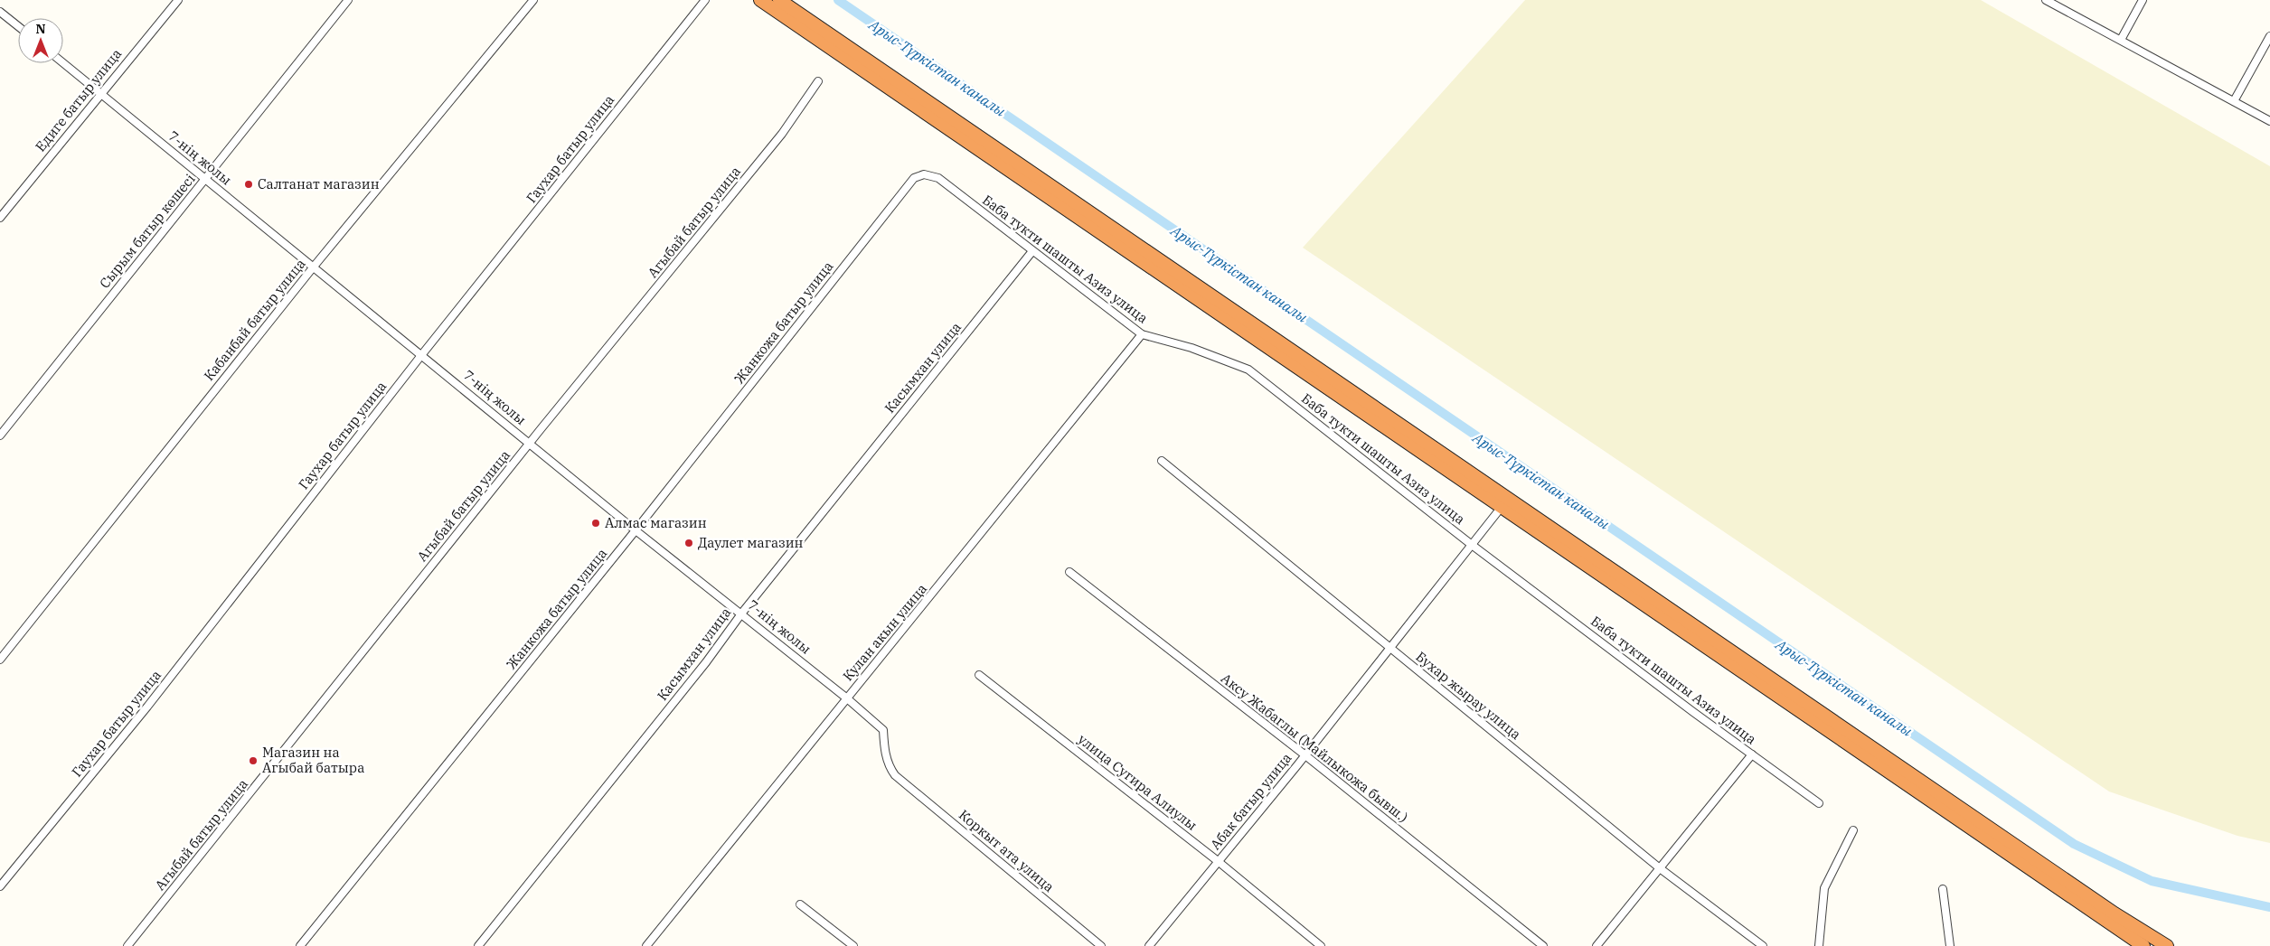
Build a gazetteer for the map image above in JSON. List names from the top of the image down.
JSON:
{
  "streets": {
    "street": [
      "Едиге батыр улица",
      "Гаухар батыр улица",
      "7-нің жолы",
      "Агыбай батыр улица",
      "Сырым батыр көшесі",
      "Баба тукти шашты Азиз улица",
      "Кабанбай батыр улица",
      "Жанкожа батыр улица",
      "Касымхан улица",
      "Кулан акын улица",
      "Бухар жырау улица",
      "Аксу Жабаглы (Майлыкожа бывш.)",
      "улица Сугира Алиулы",
      "Абак батыр улица",
      "Коркыт ата улица"
    ]
  },
  "crossings": [
    ["Едиге батыр улица", "7-нің жолы"],
    ["Гаухар батыр улица", "7-нің жолы"],
    ["7-нің жолы", "Агыбай батыр улица"],
    ["7-нің жолы", "Сырым батыр көшесі"],
    ["7-нің жолы", "Кабанбай батыр улица"],
    ["7-нің жолы", "Жанкожа батыр улица"],
    ["7-нің жолы", "Касымхан улица"],
    ["7-нің жолы", "Кулан акын улица"],
    ["7-нің жолы", "Коркыт ата улица"],
    ["Баба тукти шашты Азиз улица", "Жанкожа батыр улица"],
    ["Баба тукти шашты Азиз улица", "Касымхан улица"],
    ["Баба тукти шашты Азиз улица", "Кулан акын улица"],
    ["Баба тукти шашты Азиз улица", "Абак батыр улица"],
    ["Бухар жырау улица", "Абак батыр улица"],
    ["Аксу Жабаглы (Майлыкожа бывш.)", "Абак батыр улица"],
    ["улица Сугира Алиулы", "Абак батыр улица"]
  ],
  "water": ["Арыс-Түркістан каналы"],
  "places": [
    "Салтанат магазин",
    "Алмас магазин",
    "Даулет магазин",
    "Магазин на Агыбай батыра"
  ],
  "north": "top"
}
